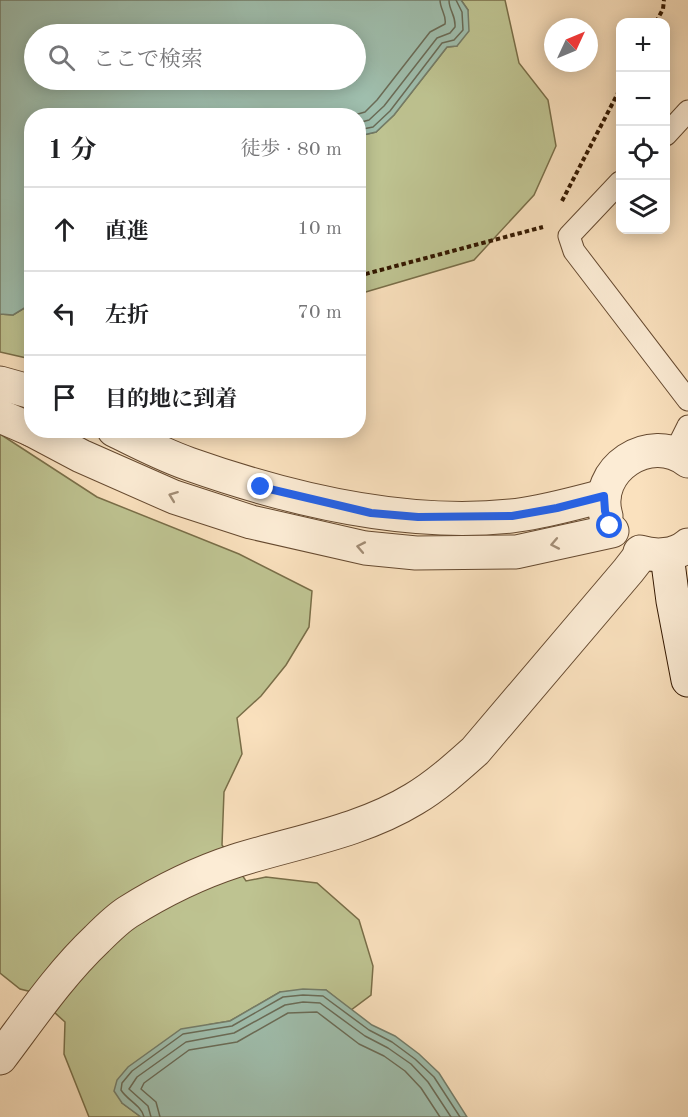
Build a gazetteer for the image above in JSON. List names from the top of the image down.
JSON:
{
  "north": "top right",
  "page": {
    "map_buttons": ["+", "−"],
    "search": "ここで検索",
    "heading": ["1 分", "徒歩 · 80 m"],
    "list": [
      ["直進", "10 m"],
      ["左折", "70 m"],
      "目的地に到着"
    ]
  }
}
